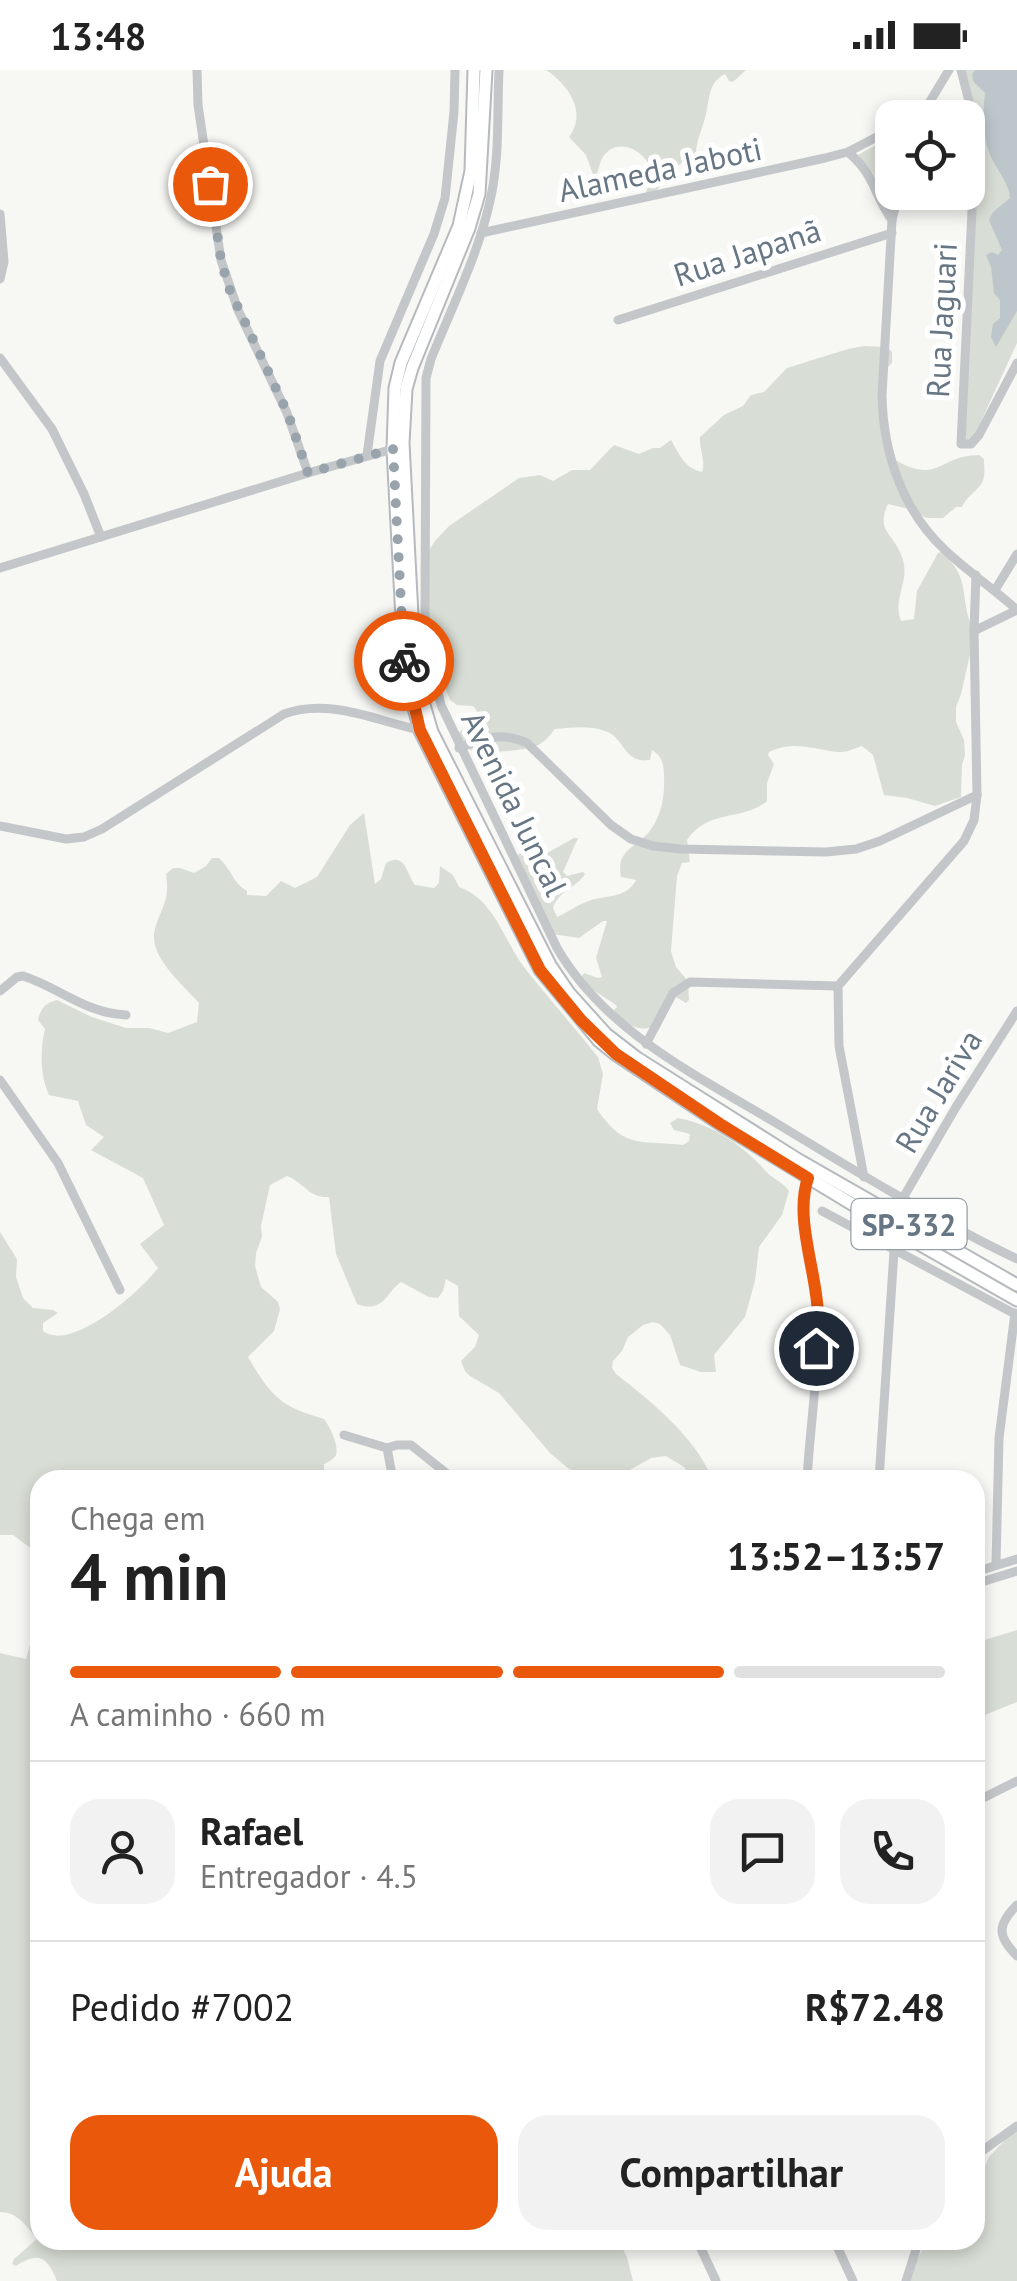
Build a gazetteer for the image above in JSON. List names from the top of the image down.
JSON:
{
  "streets": {
    "main road": ["SP-332"],
    "street": [
      "Alameda Jaboti",
      "Rua Japanã",
      "Rua Jaguari",
      "Avenida Juncal",
      "Rua Jariva"
    ]
  },
  "crossings": [
    ["Alameda Jaboti", "Avenida Juncal"],
    ["Avenida Juncal", "Rua Jariva"]
  ],
  "page": {
    "status": "13:48",
    "heading": ["4 min", "Chega em", "13:52–13:57"],
    "panel": [
      "Rafael",
      "Entregador · 4.5",
      "Pedido #7002",
      "R$72.48"
    ],
    "bar": "A caminho · 660 m",
    "buttons": ["Ajuda", "Compartilhar"]
  }
}
